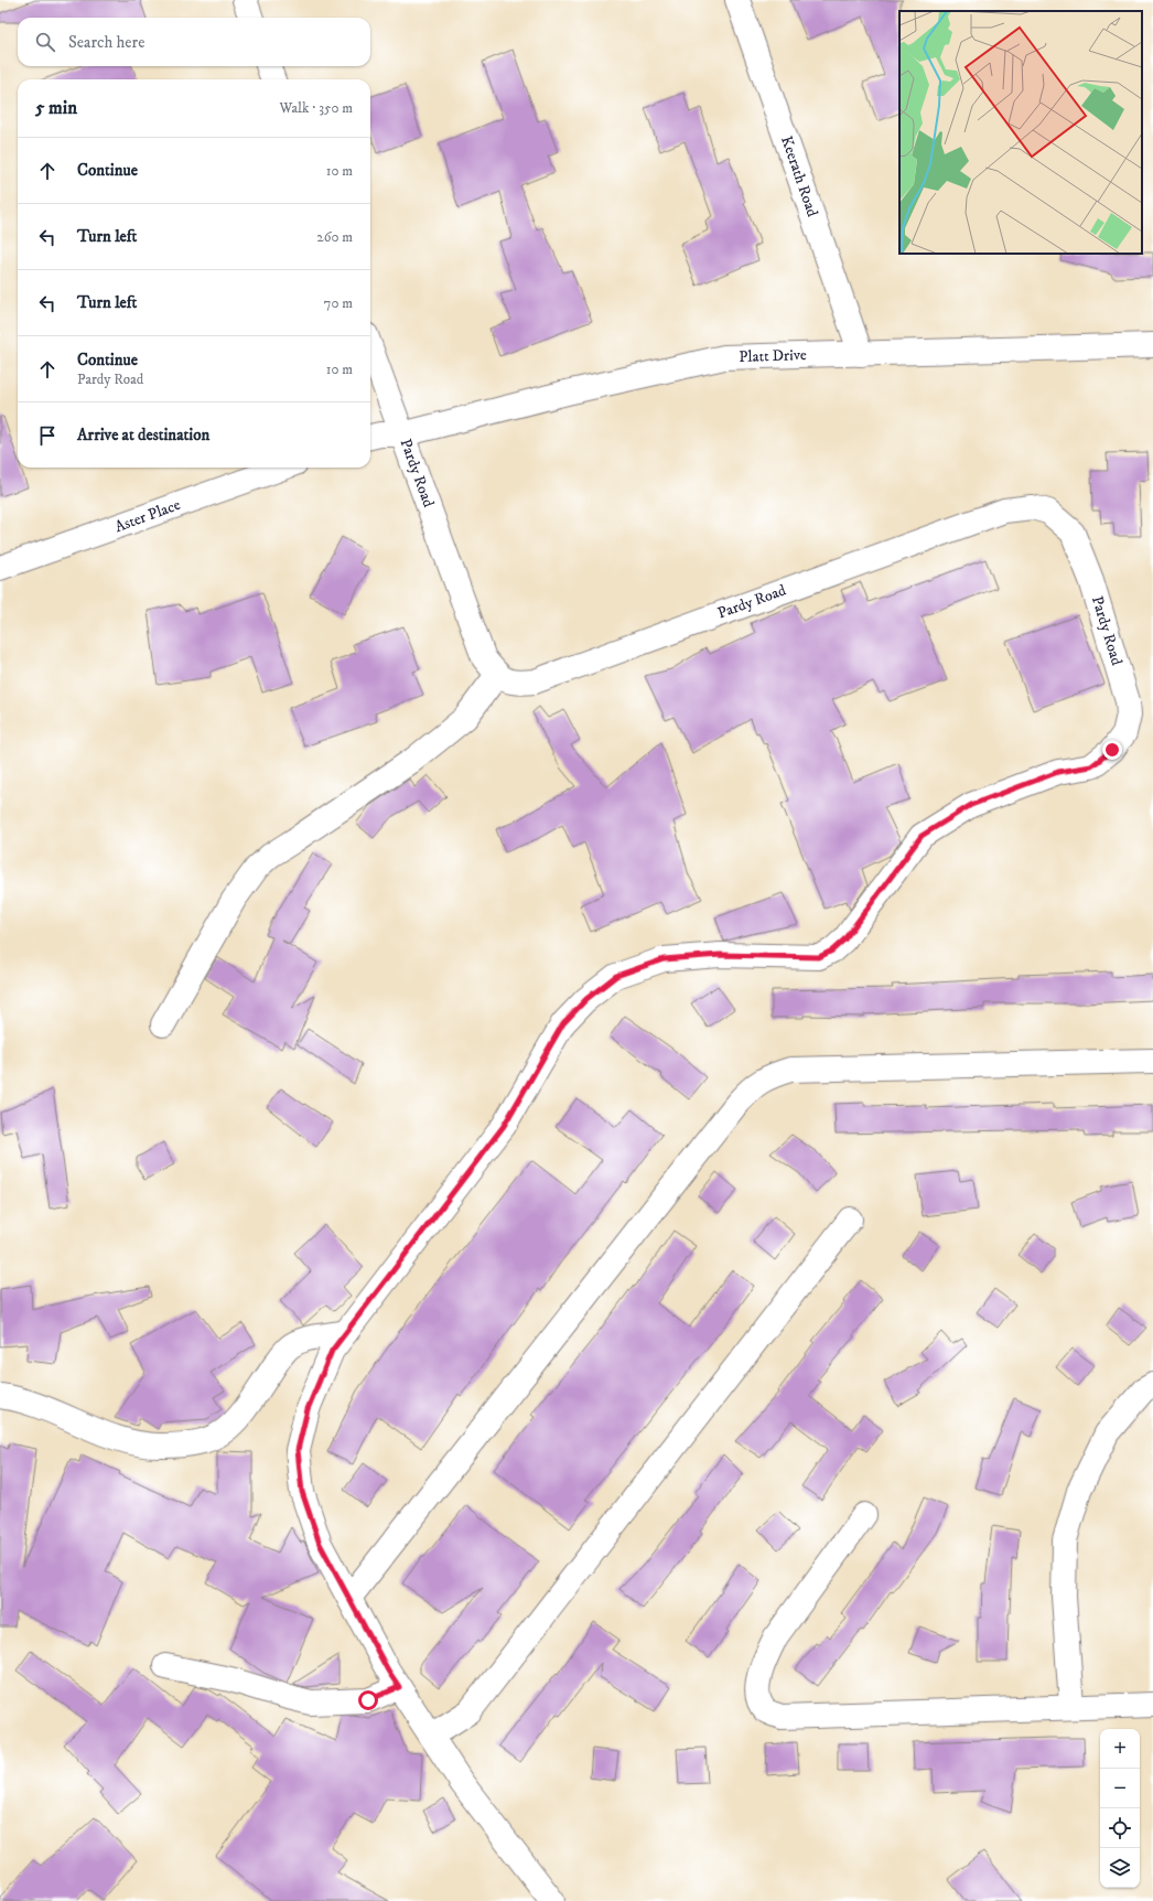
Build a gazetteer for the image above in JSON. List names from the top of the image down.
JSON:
{
  "streets": {
    "street": [
      "Keerath Road",
      "Platt Drive",
      "Pardy Road",
      "Aster Place"
    ]
  },
  "crossings": [
    ["Keerath Road", "Platt Drive"],
    ["Platt Drive", "Pardy Road"]
  ],
  "page": {
    "search": "Search here",
    "heading": ["5 min", "Walk · 350 m"],
    "list": [
      ["Continue", "10 m"],
      ["Turn left", "260 m"],
      ["Turn left", "70 m"],
      ["Continue", "Pardy Road", "10 m"],
      "Arrive at destination"
    ],
    "map_buttons": ["+", "−"]
  }
}
